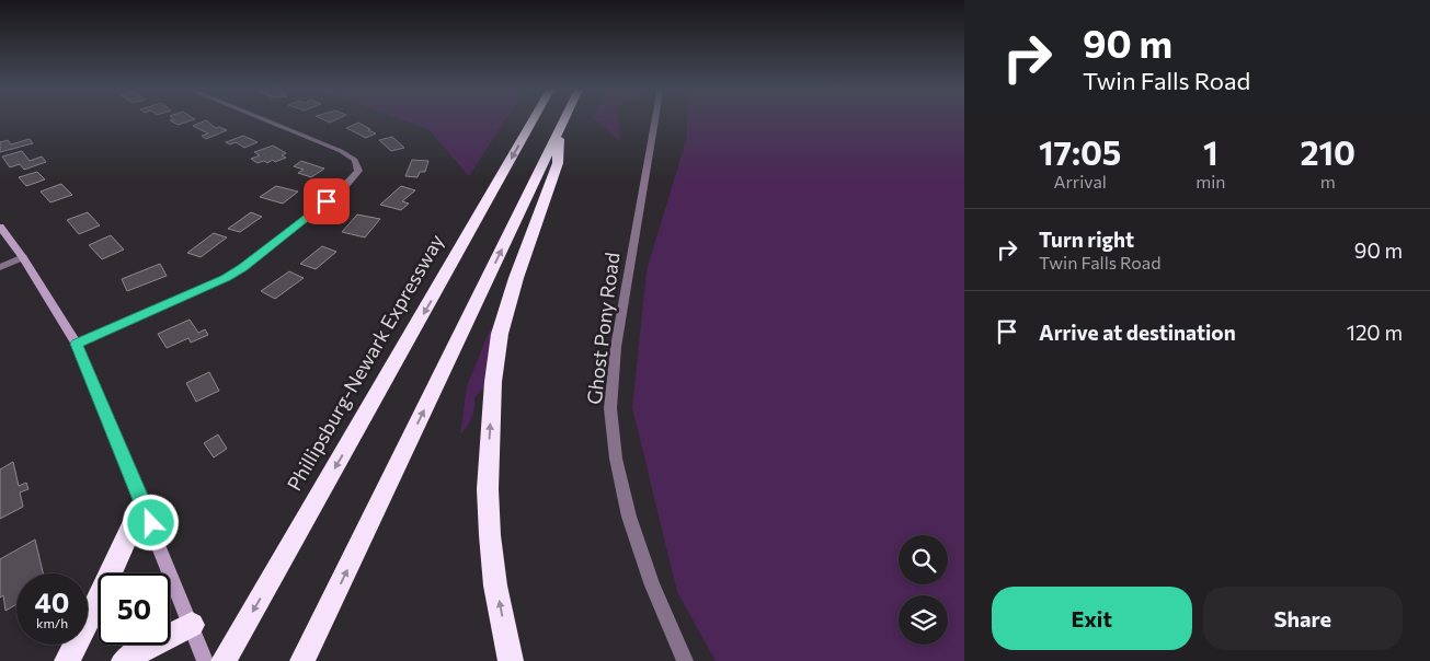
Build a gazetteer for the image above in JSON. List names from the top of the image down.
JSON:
{
  "streets": {
    "highway": ["Phillipsburg-Newark Expressway"],
    "street": ["Ghost Pony Road"]
  },
  "page": {
    "turn": ["90 m", "Twin Falls Road"],
    "eta": [
      "17:05",
      "Arrival",
      "1",
      "min",
      "210",
      "m"
    ],
    "list": [
      {
        "name": "Turn right",
        "note": "Twin Falls Road",
        "value": "90 m"
      },
      {
        "name": "Arrive at destination",
        "value": "120 m"
      }
    ],
    "speed": "40 km/h",
    "limit": "50",
    "buttons": ["Exit", "Share"]
  }
}
